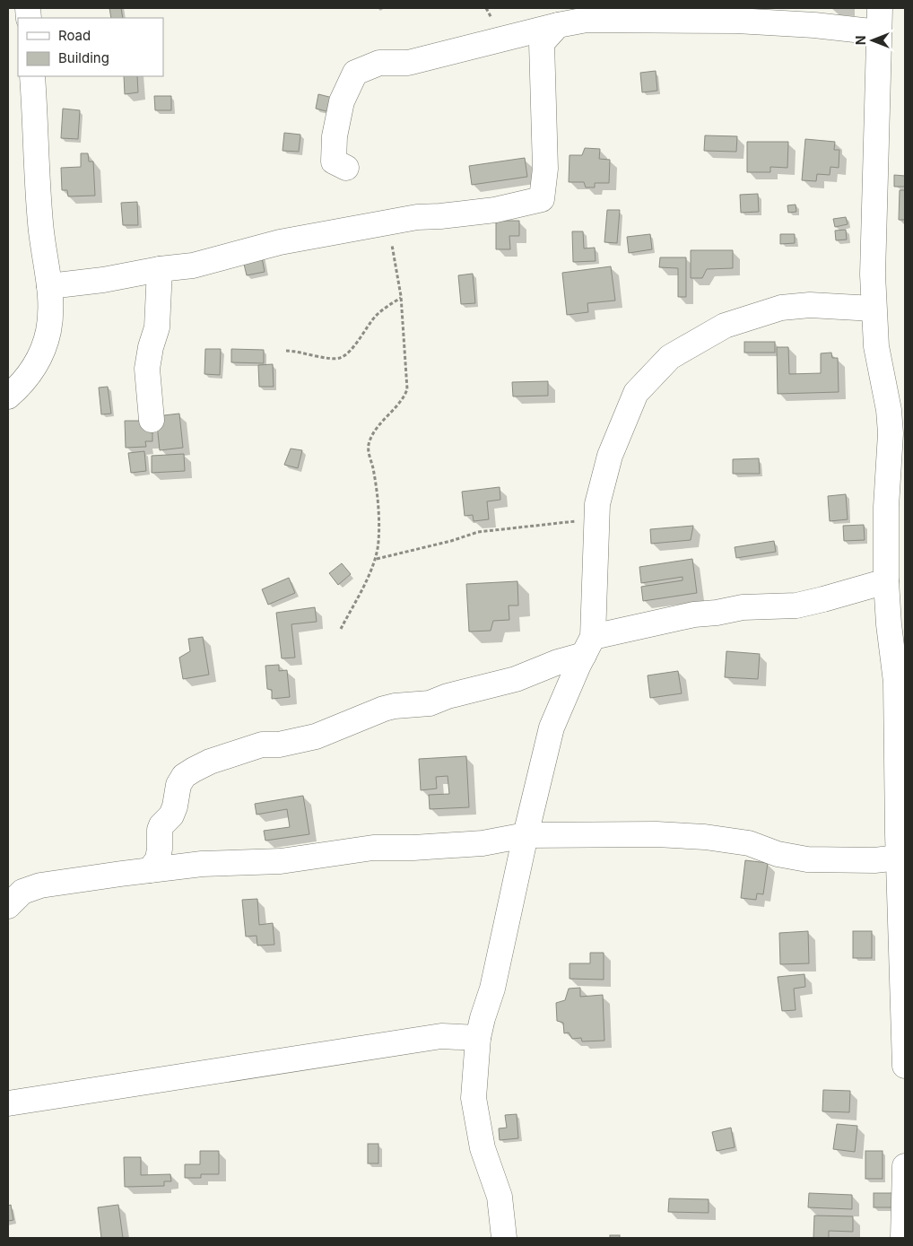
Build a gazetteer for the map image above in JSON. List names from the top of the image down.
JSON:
{
  "legend": ["Road", "Building"],
  "north": "left"
}
